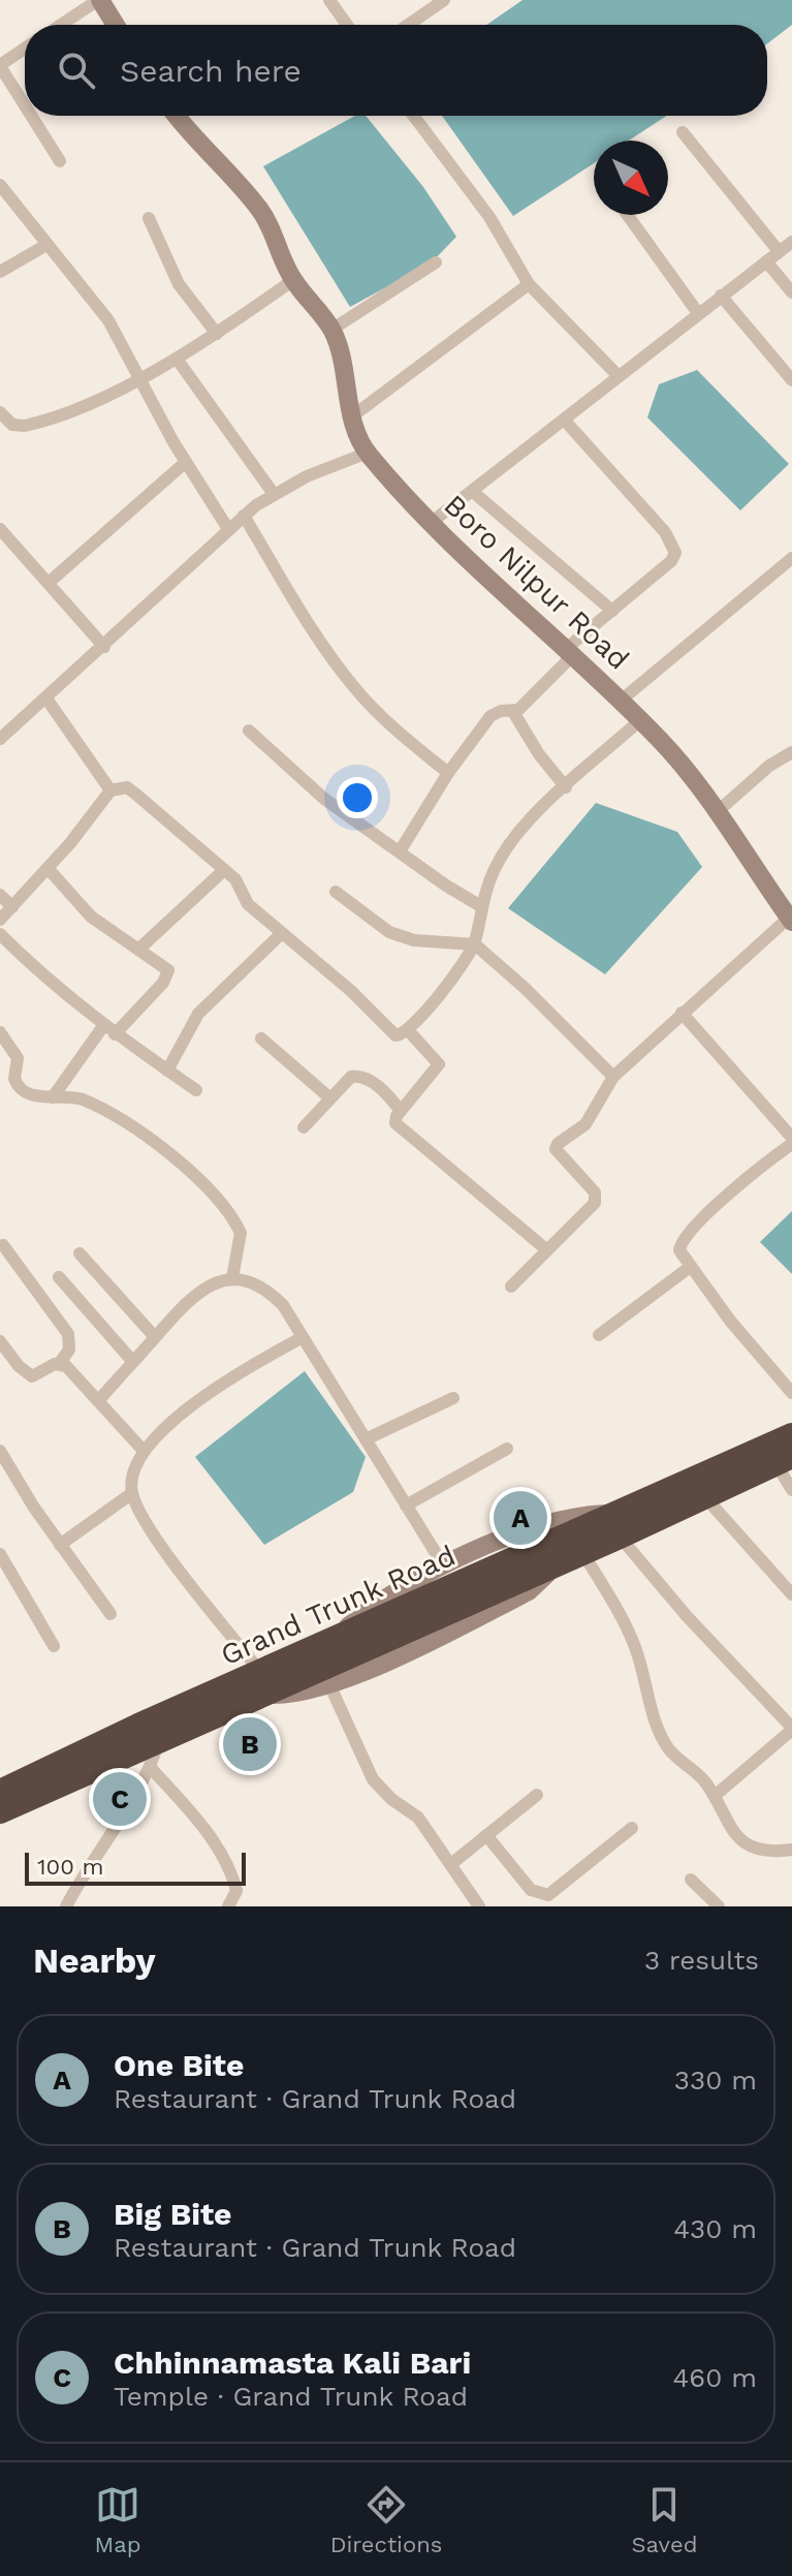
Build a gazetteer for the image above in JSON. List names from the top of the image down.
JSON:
{
  "streets": {
    "highway": ["Grand Trunk Road"],
    "street": ["Boro Nilpur Road"]
  },
  "scale_bar": "100 m",
  "north": "bottom right",
  "page": {
    "search": "Search here",
    "pins": ["A", "B", "C"],
    "scale": "100 m",
    "heading": ["Nearby", "3 results"],
    "list": [
      {
        "mark": "A",
        "name": "One Bite",
        "note": "Restaurant · Grand Trunk Road",
        "value": "330 m"
      },
      {
        "mark": "B",
        "name": "Big Bite",
        "note": "Restaurant · Grand Trunk Road",
        "value": "430 m"
      },
      {
        "mark": "C",
        "name": "Chhinnamasta Kali Bari",
        "note": "Temple · Grand Trunk Road",
        "value": "460 m"
      }
    ],
    "nav": ["Map", "Directions", "Saved"]
  }
}
